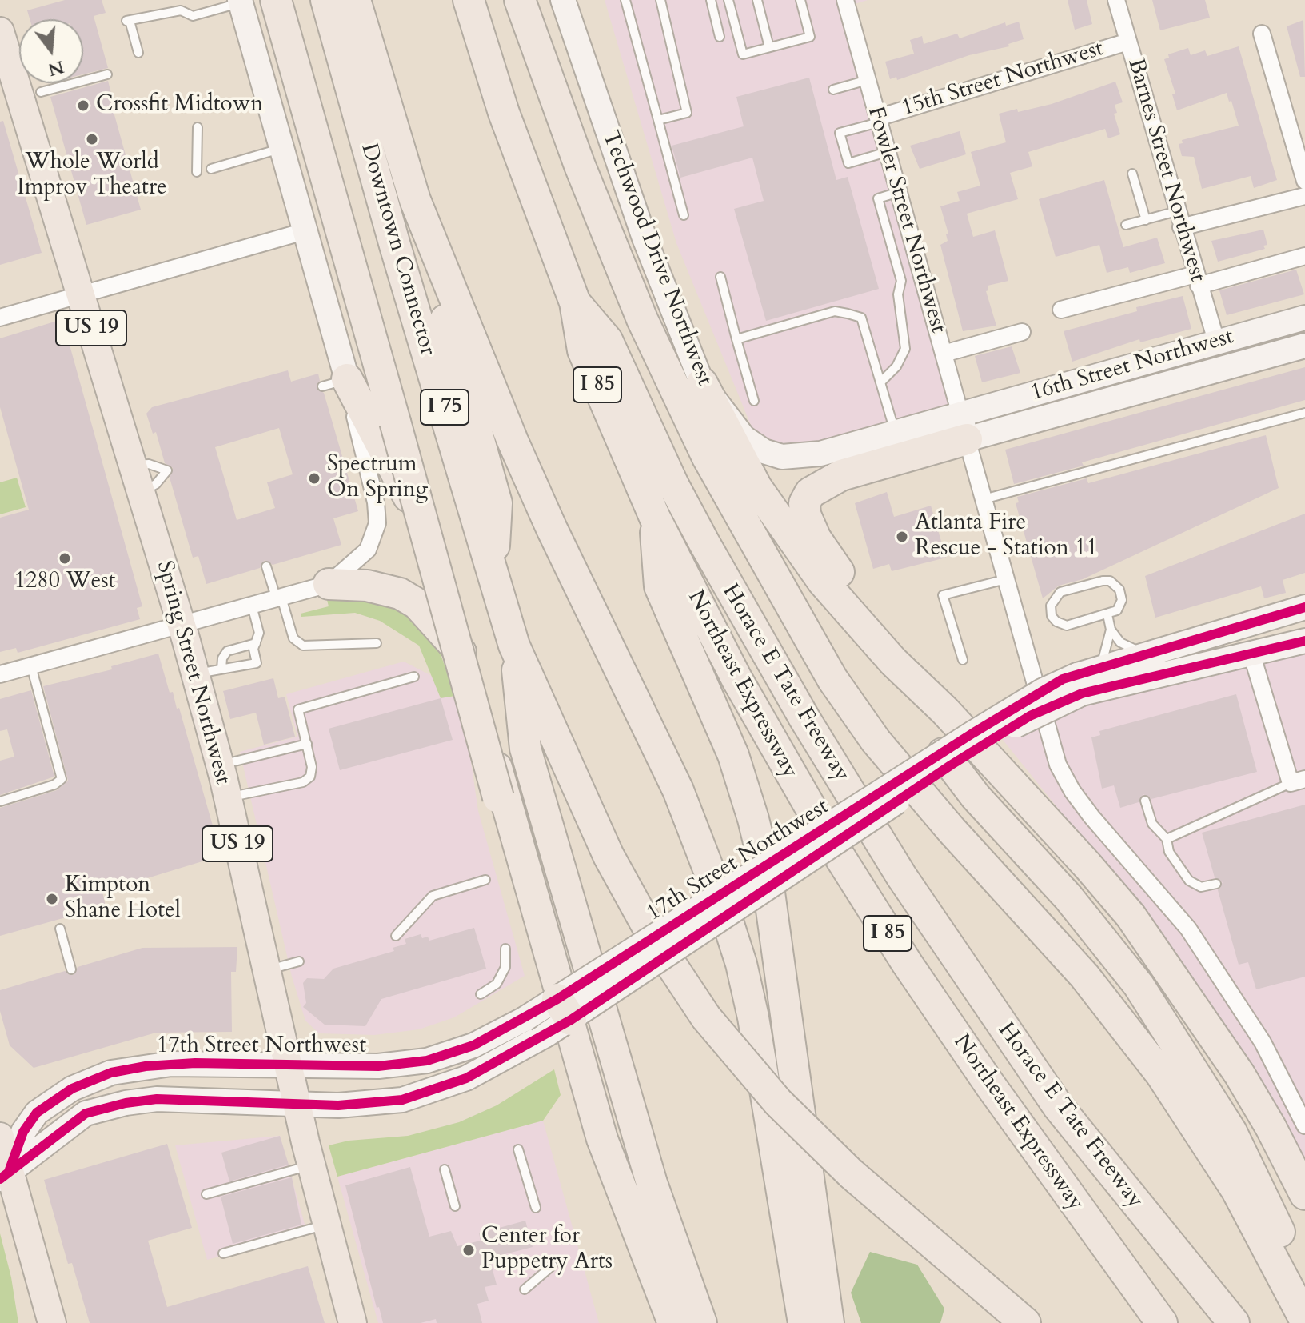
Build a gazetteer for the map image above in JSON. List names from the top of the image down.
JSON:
{
  "streets": {
    "highway": [
      "Downtown Connector",
      "I 85",
      "I 75",
      "Horace E Tate Freeway",
      "Northeast Expressway"
    ],
    "main road": [
      "Techwood Drive Northwest",
      "US 19",
      "16th Street Northwest",
      "Spring Street Northwest",
      "17th Street Northwest"
    ],
    "street": ["15th Street Northwest", "Barnes Street Northwest", "Fowler Street Northwest"]
  },
  "crossings": [
    ["15th Street Northwest", "Barnes Street Northwest"],
    ["15th Street Northwest", "Fowler Street Northwest"],
    ["Barnes Street Northwest", "16th Street Northwest"],
    ["Fowler Street Northwest", "16th Street Northwest"],
    ["Downtown Connector", "I 75"],
    ["Spring Street Northwest", "17th Street Northwest"],
    ["Horace E Tate Freeway", "Northeast Expressway"]
  ],
  "places": [
    "Crossfit Midtown",
    "Whole World Improv Theatre",
    "Spectrum On Spring",
    "Atlanta Fire Rescue - Station 11",
    "1280 West",
    "Kimpton Shane Hotel",
    "Center for Puppetry Arts"
  ],
  "north": "bottom"
}
